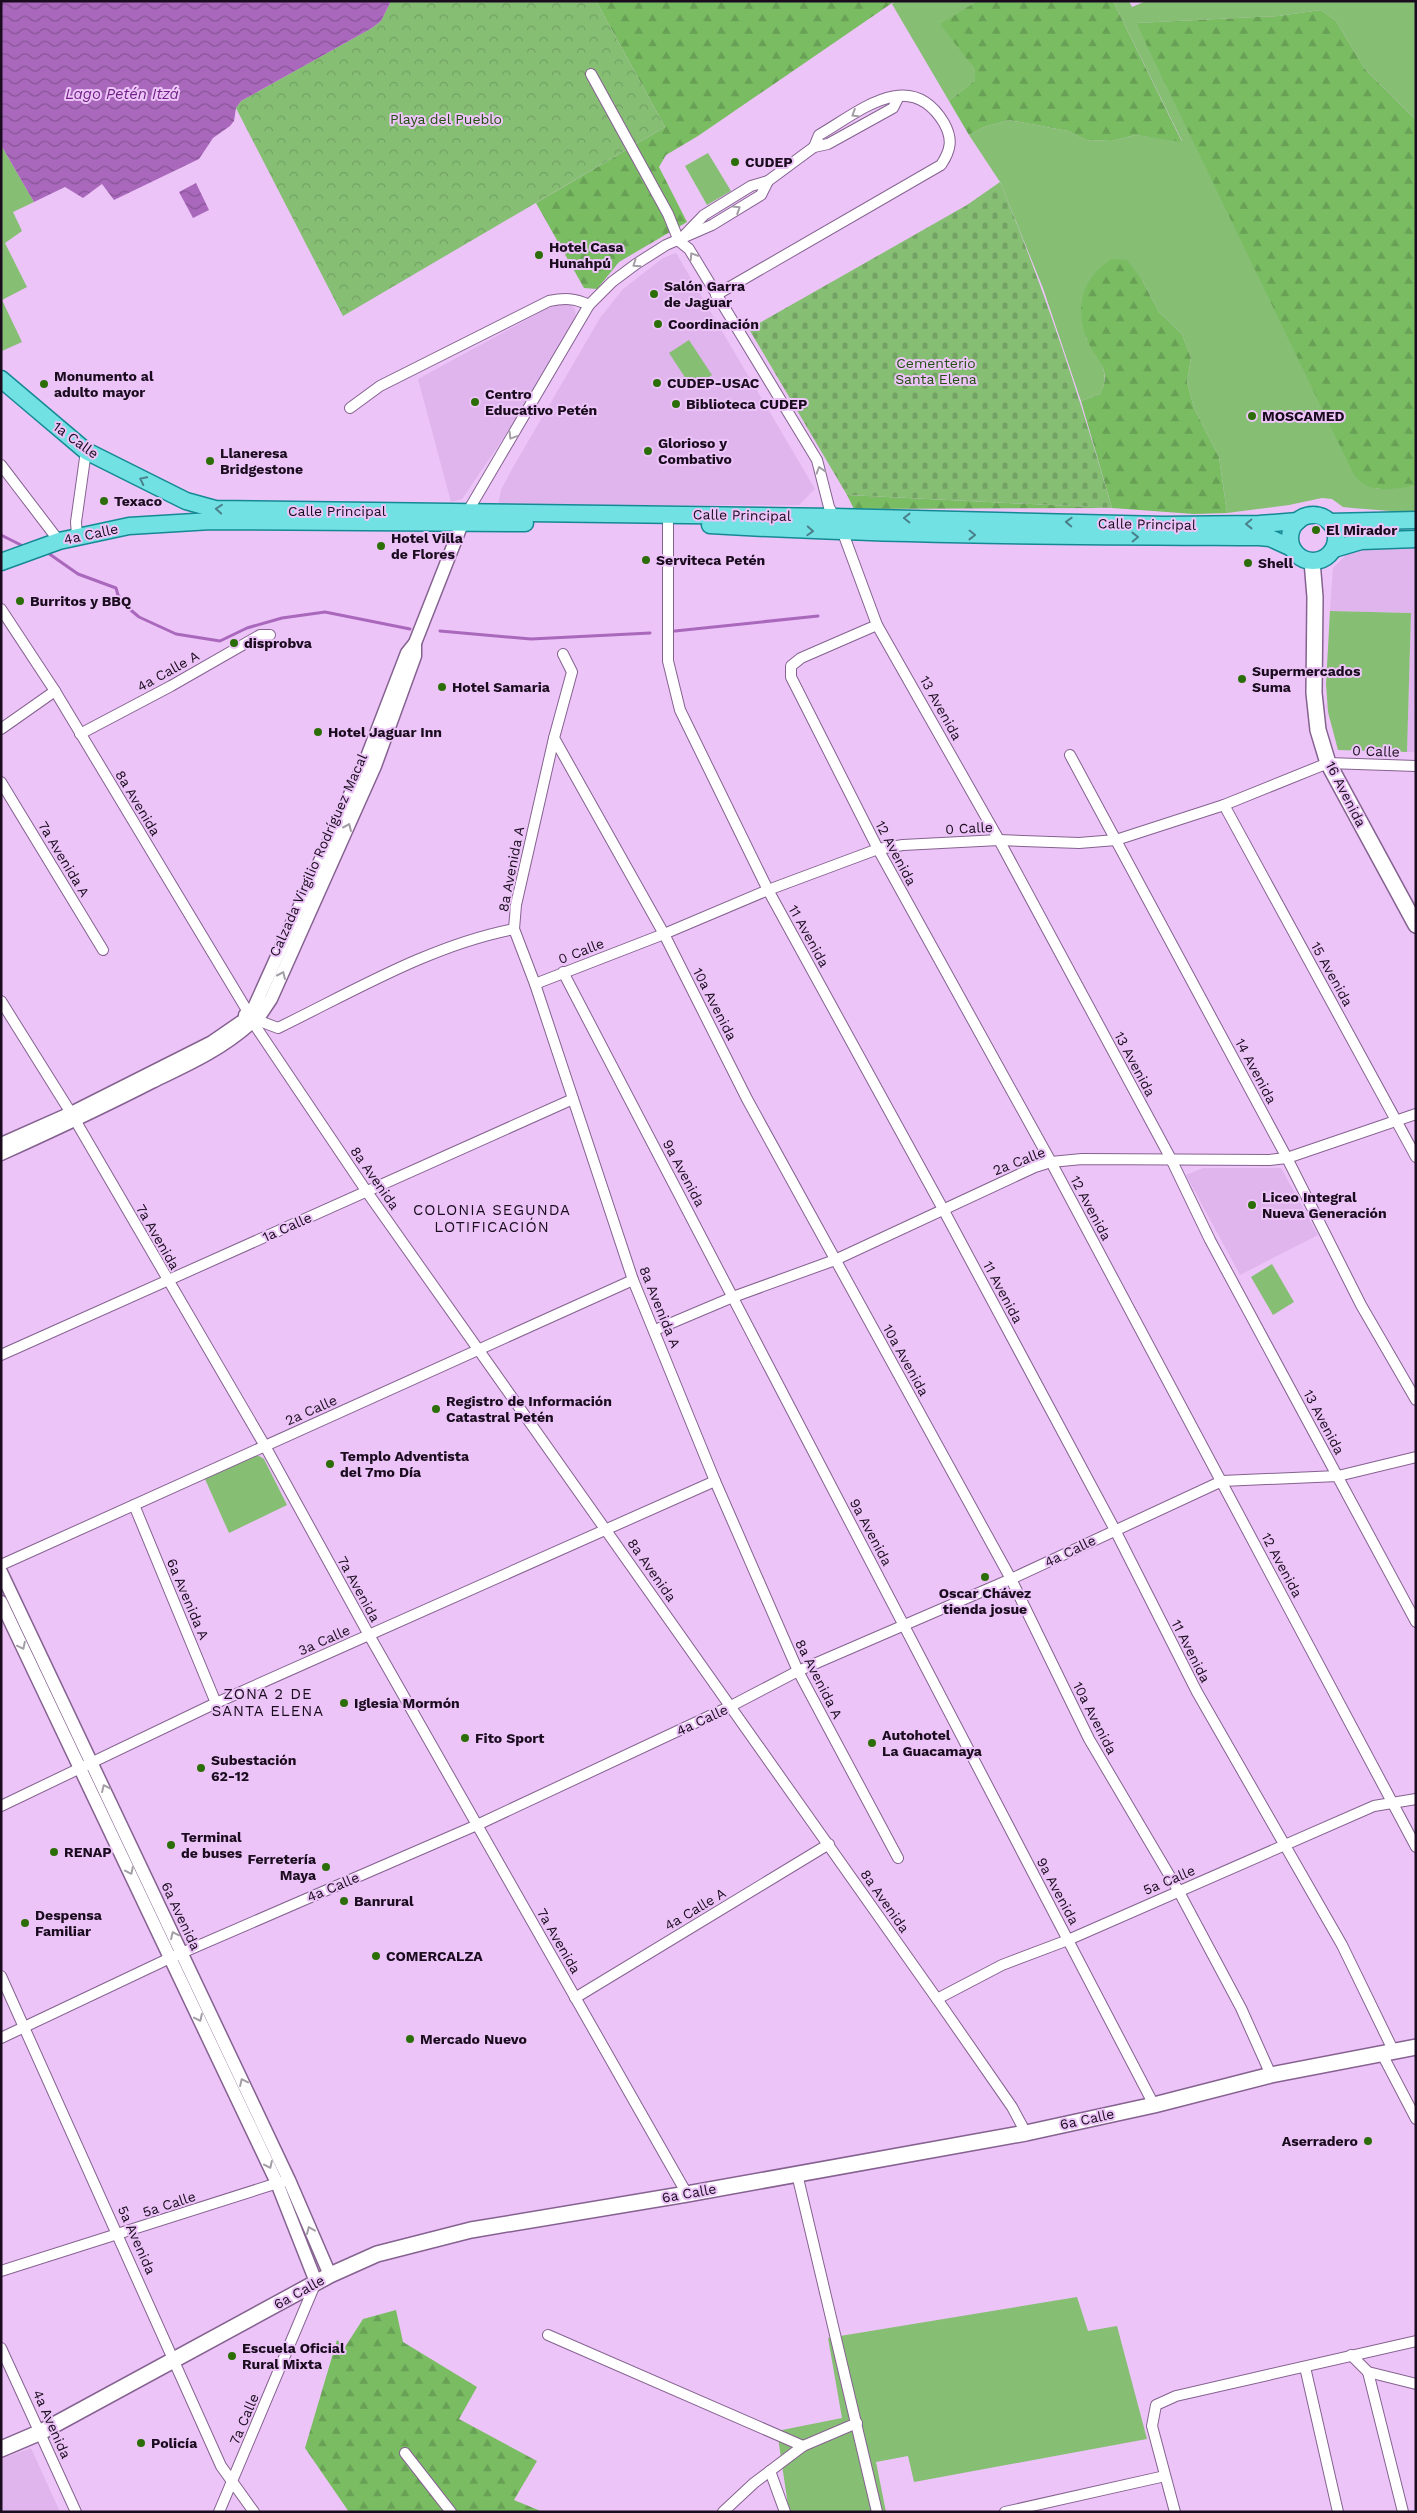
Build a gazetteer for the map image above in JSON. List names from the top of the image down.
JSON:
{
  "streets": {
    "main road": [
      "1a Calle",
      "Calle Principal",
      "4a Calle",
      "16 Avenida",
      "6a Calle"
    ],
    "street": [
      "4a Calle A",
      "13 Avenida",
      "0 Calle",
      "8a Avenida",
      "12 Avenida",
      "Calzada Virgilio Rodríguez Macal",
      "7a Avenida A",
      "8a Avenida A",
      "11 Avenida",
      "15 Avenida",
      "10a Avenida",
      "14 Avenida",
      "2a Calle",
      "9a Avenida",
      "7a Avenida",
      "6a Avenida A",
      "3a Calle",
      "5a Calle",
      "6a Avenida",
      "5a Avenida",
      "7a Calle",
      "4a Avenida"
    ]
  },
  "crossings": [
    ["1a Calle", "Calle Principal"],
    ["1a Calle", "8a Avenida"],
    ["1a Calle", "8a Avenida A"],
    ["1a Calle", "7a Avenida"],
    ["Calle Principal", "4a Calle"],
    ["Calle Principal", "13 Avenida"],
    ["Calle Principal", "16 Avenida"],
    ["Calle Principal", "Calzada Virgilio Rodríguez Macal"],
    ["Calle Principal", "11 Avenida"],
    ["4a Calle", "13 Avenida"],
    ["4a Calle", "8a Avenida"],
    ["4a Calle", "12 Avenida"],
    ["4a Calle", "8a Avenida A"],
    ["4a Calle", "11 Avenida"],
    ["4a Calle", "10a Avenida"],
    ["4a Calle", "9a Avenida"],
    ["4a Calle", "7a Avenida"],
    ["4a Calle", "6a Avenida"],
    ["4a Calle", "5a Avenida"],
    ["4a Calle A", "8a Avenida"],
    ["4a Calle A", "7a Avenida"],
    ["13 Avenida", "0 Calle"],
    ["13 Avenida", "12 Avenida"],
    ["13 Avenida", "2a Calle"],
    ["0 Calle", "16 Avenida"],
    ["0 Calle", "12 Avenida"],
    ["0 Calle", "8a Avenida A"],
    ["0 Calle", "11 Avenida"],
    ["0 Calle", "15 Avenida"],
    ["0 Calle", "10a Avenida"],
    ["0 Calle", "14 Avenida"],
    ["0 Calle", "9a Avenida"],
    ["8a Avenida", "Calzada Virgilio Rodríguez Macal"],
    ["8a Avenida", "2a Calle"],
    ["8a Avenida", "3a Calle"],
    ["8a Avenida", "5a Calle"],
    ["8a Avenida", "6a Calle"],
    ["12 Avenida", "2a Calle"],
    ["12 Avenida", "5a Calle"],
    ["Calzada Virgilio Rodríguez Macal", "7a Avenida"],
    ["8a Avenida A", "10a Avenida"],
    ["8a Avenida A", "2a Calle"],
    ["8a Avenida A", "3a Calle"],
    ["11 Avenida", "2a Calle"],
    ["11 Avenida", "5a Calle"],
    ["11 Avenida", "6a Calle"],
    ["15 Avenida", "2a Calle"],
    ["10a Avenida", "2a Calle"],
    ["10a Avenida", "5a Calle"],
    ["10a Avenida", "6a Calle"],
    ["14 Avenida", "2a Calle"],
    ["2a Calle", "9a Avenida"],
    ["2a Calle", "7a Avenida"],
    ["2a Calle", "6a Avenida A"],
    ["9a Avenida", "5a Calle"],
    ["9a Avenida", "6a Calle"],
    ["7a Avenida", "3a Calle"],
    ["7a Avenida", "6a Calle"],
    ["6a Avenida A", "3a Calle"],
    ["3a Calle", "6a Avenida"],
    ["5a Calle", "6a Avenida"],
    ["5a Calle", "5a Avenida"],
    ["6a Avenida", "6a Calle"],
    ["6a Avenida", "7a Calle"],
    ["6a Calle", "5a Avenida"],
    ["6a Calle", "7a Calle"],
    ["6a Calle", "4a Avenida"],
    ["5a Avenida", "7a Calle"]
  ],
  "districts": ["COLONIA SEGUNDA LOTIFICACIÓN", "ZONA 2 DE SANTA ELENA"],
  "water": ["Lago Petén Itzá"],
  "parks": ["Playa del Pueblo", "Cementerio Santa Elena"],
  "places": [
    "CUDEP",
    "Hotel Casa Hunahpú",
    "Salón Garra de Jaguar",
    "Coordinación",
    "CUDEP-USAC",
    "Monumento al adulto mayor",
    "Centro Educativo Petén",
    "Biblioteca CUDEP",
    "MOSCAMED",
    "Glorioso y Combativo",
    "Llaneresa Bridgestone",
    "Texaco",
    "El Mirador",
    "Hotel Villa de Flores",
    "Serviteca Petén",
    "Shell",
    "Burritos y BBQ",
    "disprobva",
    "Supermercados Suma",
    "Hotel Samaria",
    "Hotel Jaguar Inn",
    "Liceo Integral Nueva Generación",
    "Registro de Información Catastral Petén",
    "Templo Adventista del 7mo Día",
    "Oscar Chávez tienda josue",
    "Iglesia Mormón",
    "Fito Sport",
    "Autohotel La Guacamaya",
    "Subestación 62-12",
    "Terminal de buses",
    "RENAP",
    "Ferretería Maya",
    "Banrural",
    "Despensa Familiar",
    "COMERCALZA",
    "Mercado Nuevo",
    "Aserradero",
    "Escuela Oficial Rural Mixta",
    "Policía"
  ]
}
